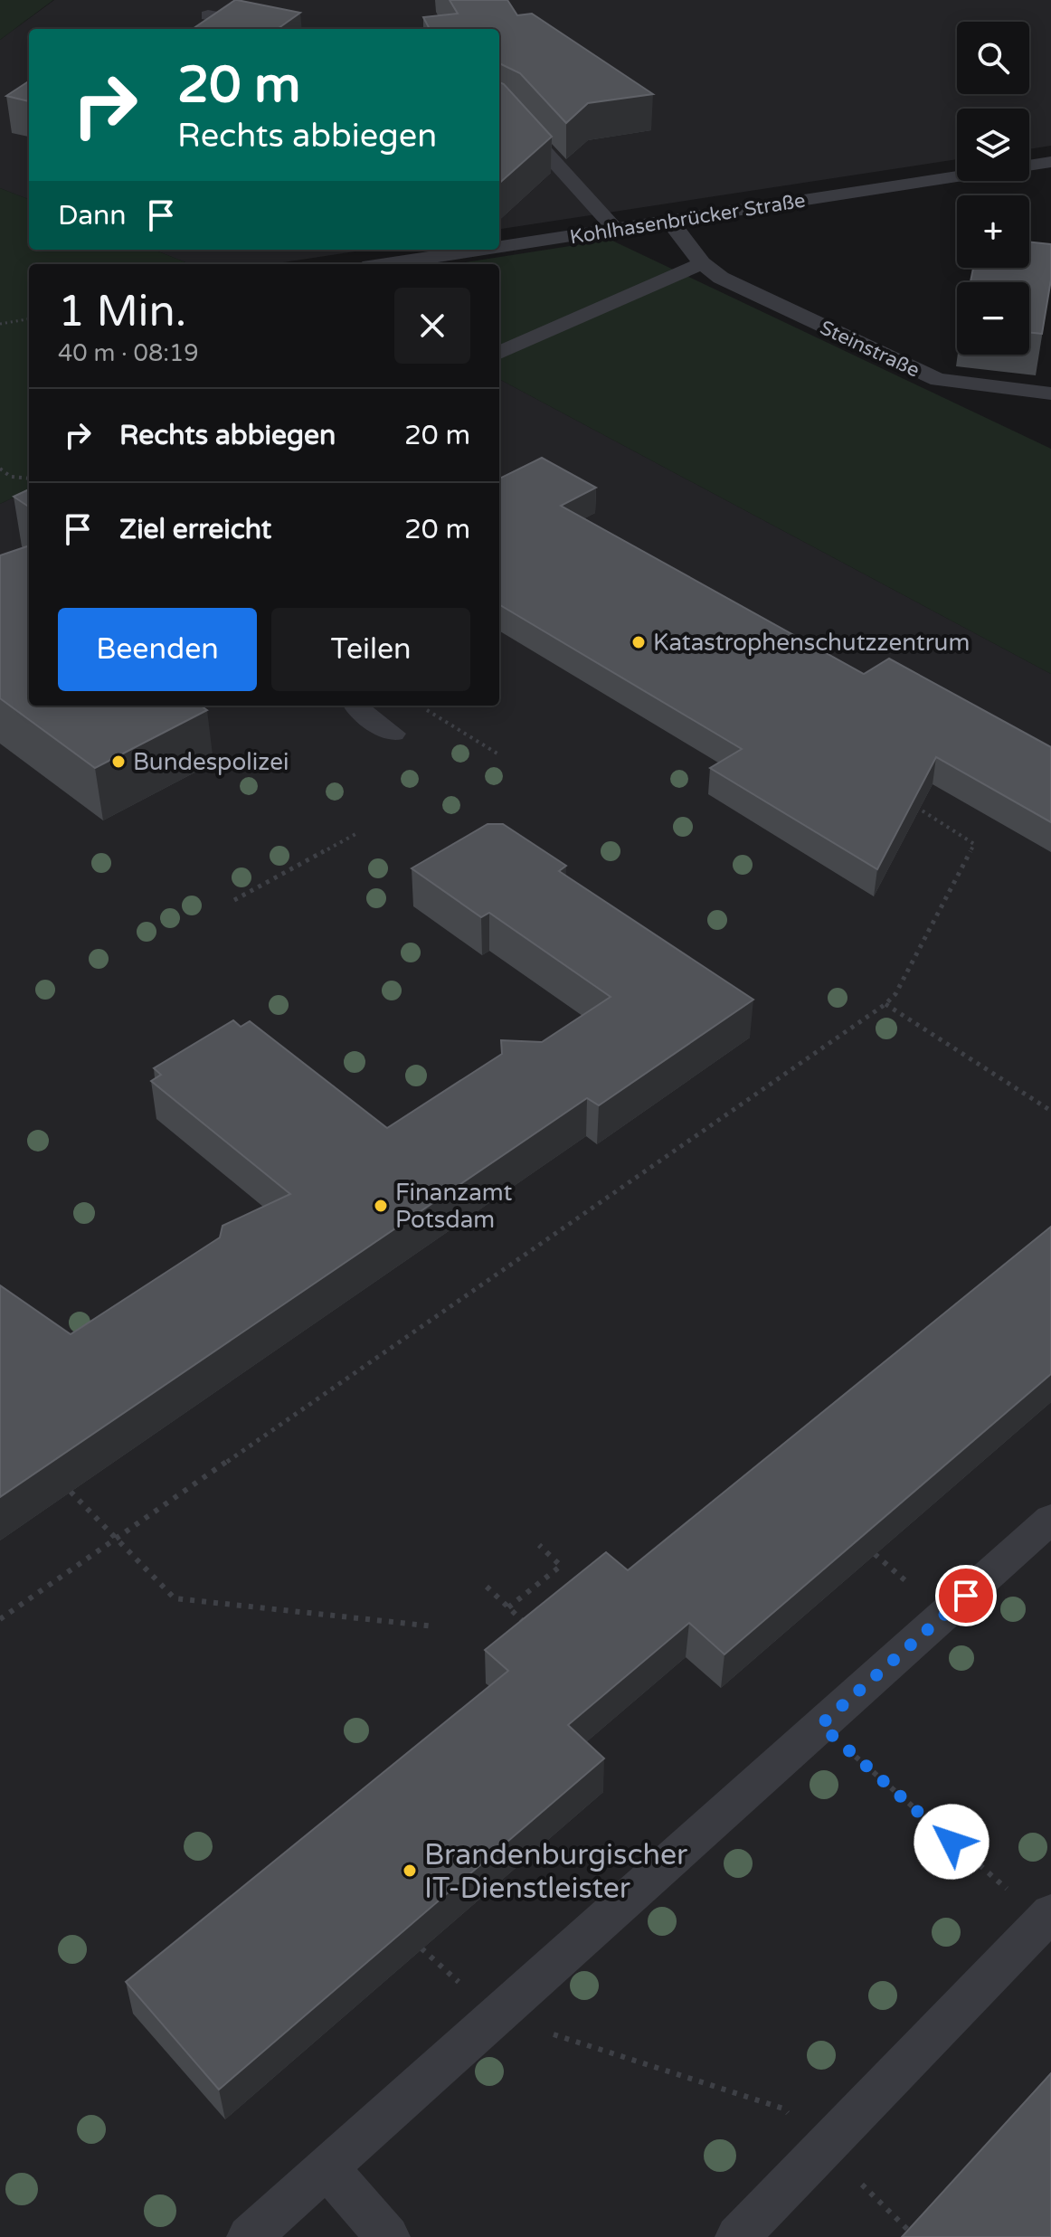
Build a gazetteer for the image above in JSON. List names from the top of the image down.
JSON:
{
  "streets": {
    "lane": ["Kohlhasenbrücker Straße", "Steinstraße"]
  },
  "crossings": [
    ["Kohlhasenbrücker Straße", "Steinstraße"]
  ],
  "places": [
    "Katastrophenschutzzentrum",
    "Bundespolizei",
    "Finanzamt Potsdam",
    "Brandenburgischer IT-Dienstleister"
  ],
  "page": {
    "map_buttons": ["+", "−"],
    "turn": ["20 m", "Rechts abbiegen"],
    "then": "Dann",
    "heading": ["1 Min.", "40 m · 08:19"],
    "list": [
      {
        "name": "Rechts abbiegen",
        "value": "20 m"
      },
      {
        "name": "Ziel erreicht",
        "value": "20 m"
      }
    ],
    "buttons": ["Beenden", "Teilen"]
  }
}
